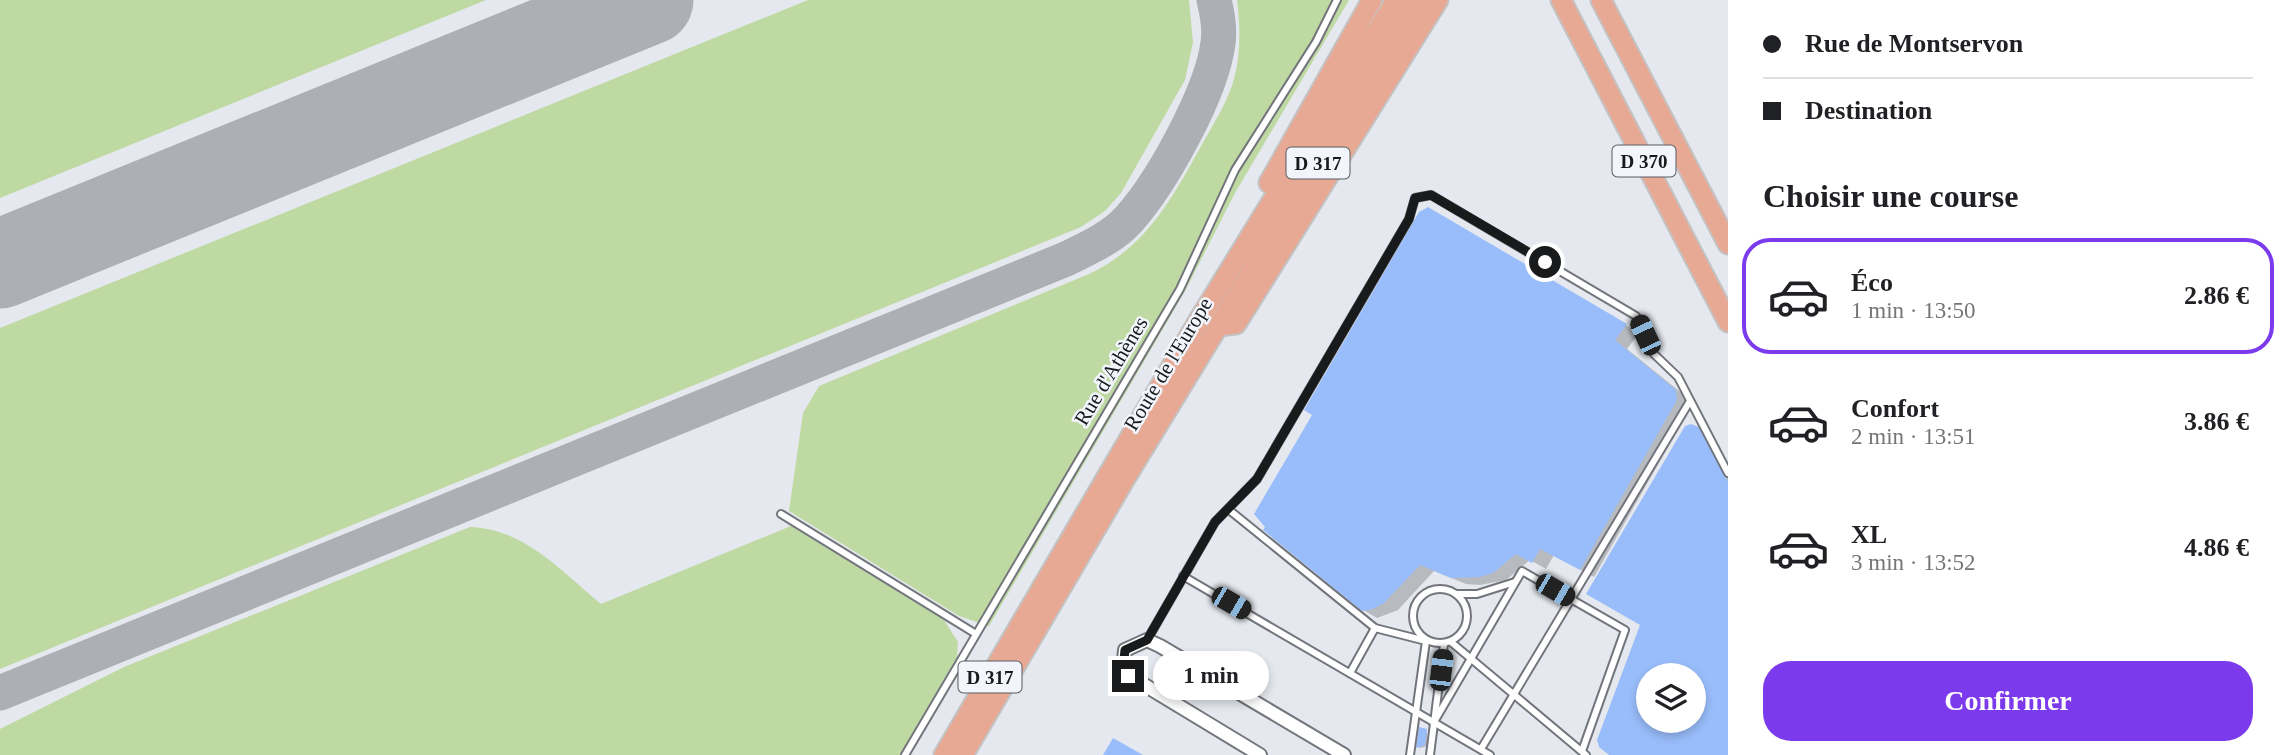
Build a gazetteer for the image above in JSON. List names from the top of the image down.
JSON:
{
  "streets": {
    "main road": ["D 370", "D 317", "Route de l'Europe"],
    "lane": ["Rue d'Athènes"]
  },
  "page": {
    "banner": ["Rue de Montservon", "Destination"],
    "heading": "Choisir une course",
    "list": [
      {
        "name": "Éco",
        "note": "1 min · 13:50",
        "value": "2.86 €"
      },
      {
        "name": "Confort",
        "note": "2 min · 13:51",
        "value": "3.86 €"
      },
      {
        "name": "XL",
        "note": "3 min · 13:52",
        "value": "4.86 €"
      }
    ],
    "buttons": "Confirmer",
    "bubble": "1 min"
  }
}
